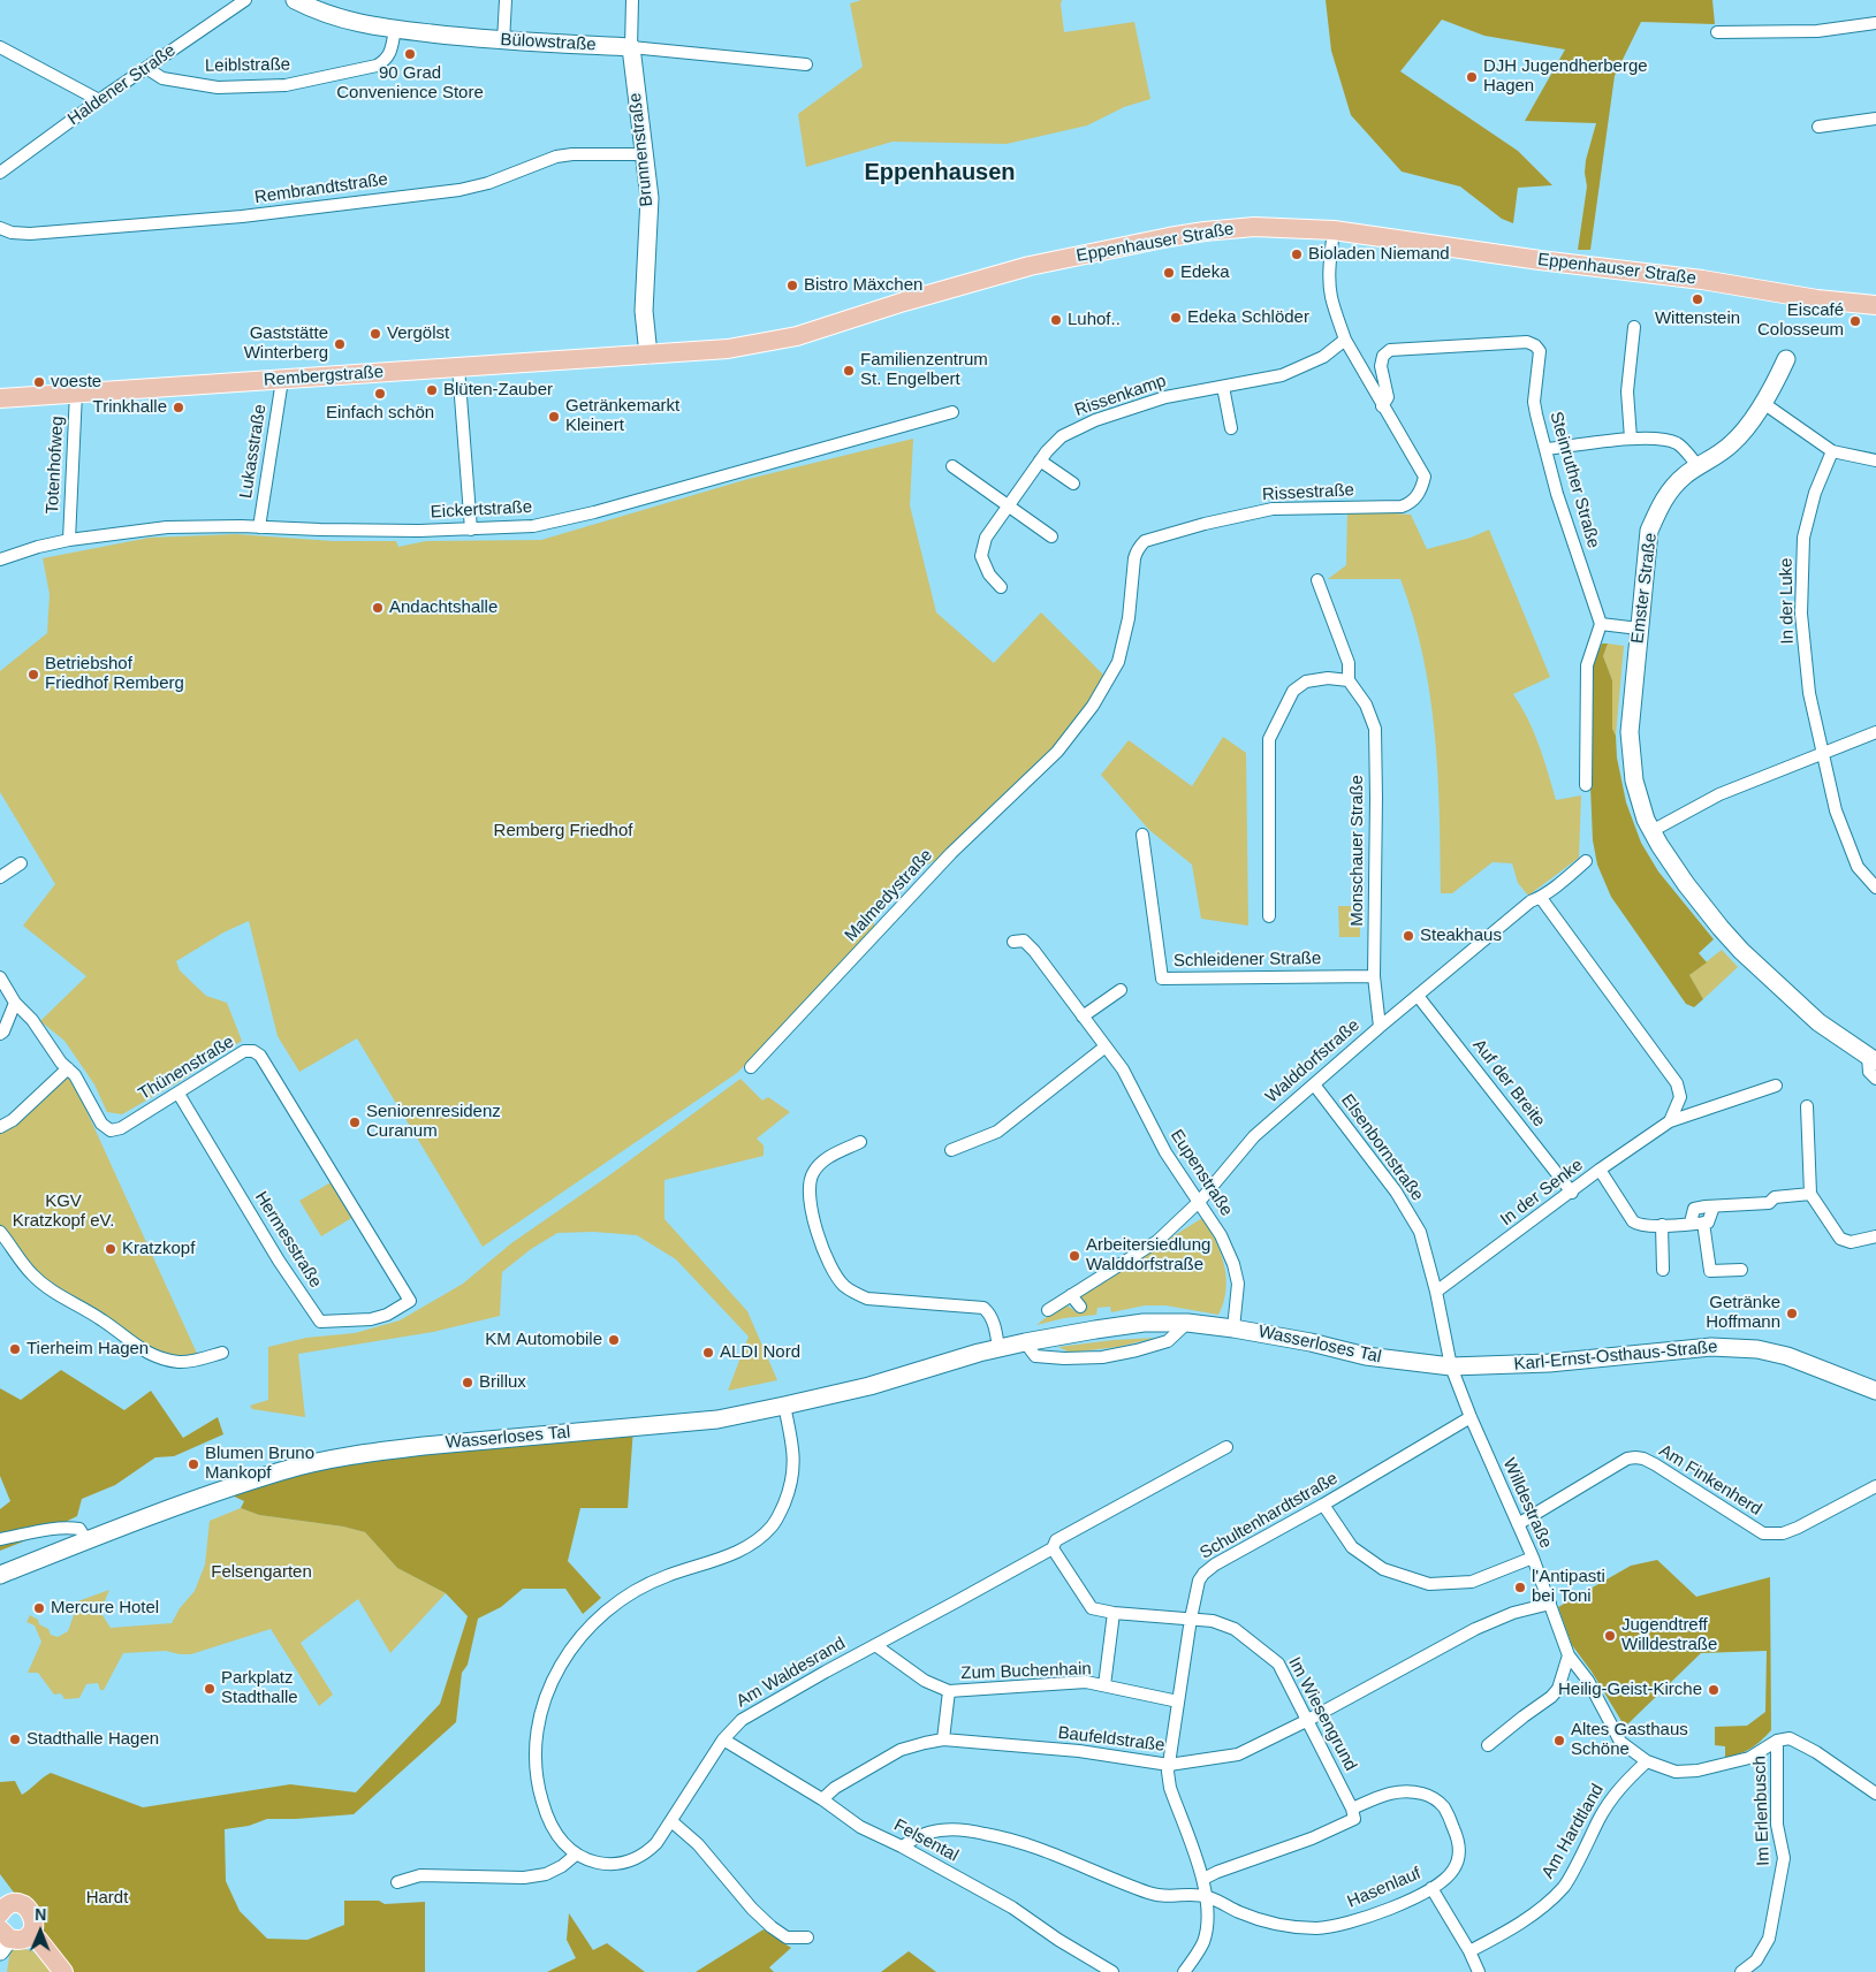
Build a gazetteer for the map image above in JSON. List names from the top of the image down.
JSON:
{
  "streets": {
    "main road": [
      "Bülowstraße",
      "Brunnenstraße",
      "Eppenhauser Straße",
      "Rembergstraße",
      "Emster Straße",
      "Wasserloses Tal",
      "Karl-Ernst-Osthaus-Straße"
    ],
    "street": [
      "Leiblstraße",
      "Haldener Straße",
      "Rembrandtstraße",
      "Rissenkamp",
      "Lukasstraße",
      "Totenhofweg",
      "Steinruther Straße",
      "Rissestraße",
      "Eickertstraße",
      "In der Luke",
      "Monschauer Straße",
      "Malmedystraße",
      "Schleidener Straße",
      "Walddorfstraße",
      "Thünenstraße",
      "Auf der Breite",
      "Elsenbornstraße",
      "Eupenstraße",
      "In der Senke",
      "Hermesstraße",
      "Am Finkenherd",
      "Willdestraße",
      "Schultenhardtstraße",
      "Zum Buchenhain",
      "Am Waldesrand",
      "Im Wiesengrund",
      "Baufeldstraße",
      "Im Erlenbusch",
      "Am Hardtland",
      "Felsental",
      "Hasenlauf"
    ]
  },
  "crossings": [
    ["Bülowstraße", "Leiblstraße"],
    ["Bülowstraße", "Brunnenstraße"],
    ["Leiblstraße", "Haldener Straße"],
    ["Brunnenstraße", "Rembrandtstraße"],
    ["Brunnenstraße", "Eppenhauser Straße"],
    ["Brunnenstraße", "Rembergstraße"],
    ["Eppenhauser Straße", "Rembergstraße"],
    ["Eppenhauser Straße", "Rissestraße"],
    ["Rembergstraße", "Lukasstraße"],
    ["Rembergstraße", "Totenhofweg"],
    ["Rissenkamp", "Rissestraße"],
    ["Lukasstraße", "Eickertstraße"],
    ["Totenhofweg", "Eickertstraße"],
    ["Steinruther Straße", "Rissestraße"],
    ["Rissestraße", "Malmedystraße"],
    ["Monschauer Straße", "Schleidener Straße"],
    ["Monschauer Straße", "Walddorfstraße"],
    ["Walddorfstraße", "Auf der Breite"],
    ["Walddorfstraße", "Elsenbornstraße"],
    ["Walddorfstraße", "Eupenstraße"],
    ["Thünenstraße", "Hermesstraße"],
    ["Auf der Breite", "In der Senke"],
    ["Elsenbornstraße", "In der Senke"],
    ["Elsenbornstraße", "Wasserloses Tal"],
    ["Elsenbornstraße", "Karl-Ernst-Osthaus-Straße"],
    ["Elsenbornstraße", "Willdestraße"],
    ["Eupenstraße", "Wasserloses Tal"],
    ["Wasserloses Tal", "Karl-Ernst-Osthaus-Straße"],
    ["Wasserloses Tal", "Willdestraße"],
    ["Wasserloses Tal", "Am Waldesrand"],
    ["Karl-Ernst-Osthaus-Straße", "Willdestraße"],
    ["Am Finkenherd", "Willdestraße"],
    ["Willdestraße", "Schultenhardtstraße"],
    ["Willdestraße", "Baufeldstraße"],
    ["Willdestraße", "Im Erlenbusch"],
    ["Willdestraße", "Am Hardtland"],
    ["Schultenhardtstraße", "Zum Buchenhain"],
    ["Schultenhardtstraße", "Im Wiesengrund"],
    ["Schultenhardtstraße", "Baufeldstraße"],
    ["Schultenhardtstraße", "Hasenlauf"],
    ["Am Waldesrand", "Felsental"],
    ["Im Wiesengrund", "Baufeldstraße"],
    ["Im Wiesengrund", "Hasenlauf"],
    ["Baufeldstraße", "Felsental"],
    ["Felsental", "Hasenlauf"]
  ],
  "districts": ["Eppenhausen"],
  "parks": [
    "Remberg Friedhof",
    "KGV Kratzkopf eV.",
    "Felsengarten",
    "Hardt"
  ],
  "places": [
    "90 Grad Convenience Store",
    "DJH Jugendherberge Hagen",
    "Bioladen Niemand",
    "Edeka",
    "Bistro Mäxchen",
    "Wittenstein",
    "Edeka Schlöder",
    "Luhof..",
    "Eiscafé Colosseum",
    "Vergölst",
    "Gaststätte Winterberg",
    "Familienzentrum St. Engelbert",
    "voeste",
    "Blüten-Zauber",
    "Einfach schön",
    "Trinkhalle",
    "Getränkemarkt Kleinert",
    "Andachtshalle",
    "Betriebshof Friedhof Remberg",
    "Steakhaus",
    "Seniorenresidenz Curanum",
    "Kratzkopf",
    "Arbeitersiedlung Walddorfstraße",
    "Getränke Hoffmann",
    "KM Automobile",
    "Tierheim Hagen",
    "ALDI Nord",
    "Brillux",
    "Blumen Bruno Mankopf",
    "l'Antipasti bei Toni",
    "Mercure Hotel",
    "Jugendtreff Willdestraße",
    "Parkplatz Stadthalle",
    "Heilig-Geist-Kirche",
    "Stadthalle Hagen",
    "Altes Gasthaus Schöne"
  ],
  "north": "top"
}
